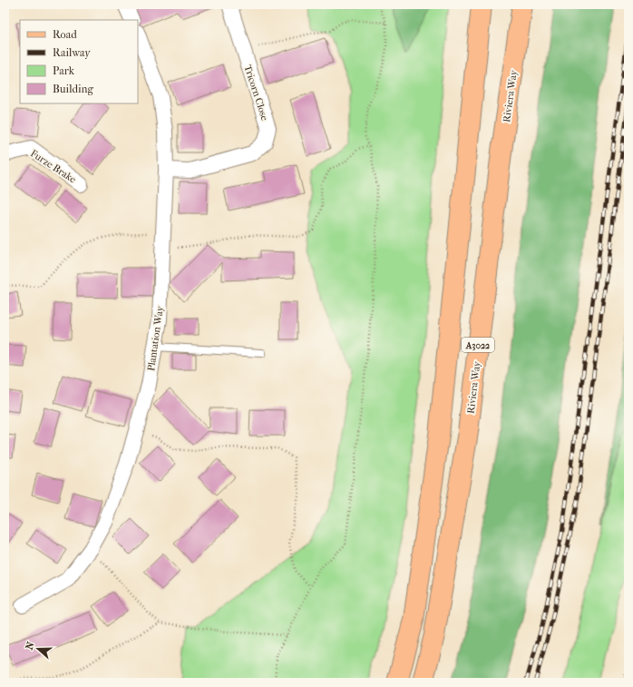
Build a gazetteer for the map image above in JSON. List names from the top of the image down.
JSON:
{
  "streets": {
    "main road": ["Riviera Way", "A3022"],
    "street": ["Tricorn Close", "Furze Brake", "Plantation Way"]
  },
  "crossings": [
    ["Tricorn Close", "Plantation Way"]
  ],
  "legend": [
    "Road",
    "Railway",
    "Park",
    "Building"
  ],
  "north": "left"
}
